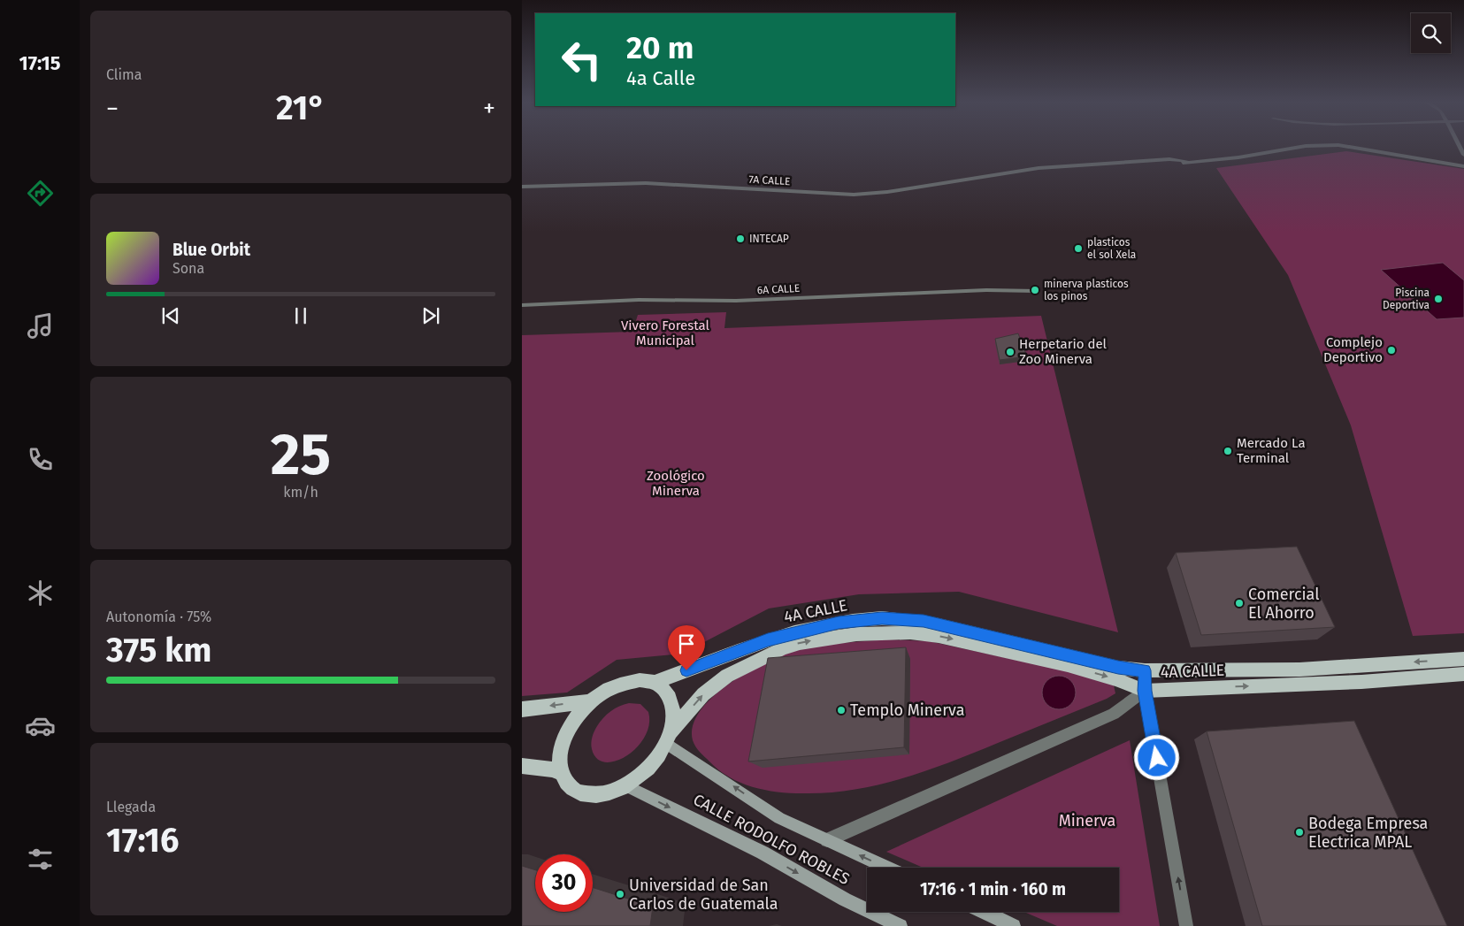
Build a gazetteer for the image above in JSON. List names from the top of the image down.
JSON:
{
  "streets": {
    "main road": ["4A CALLE", "CALLE RODOLFO ROBLES"],
    "street": ["7A CALLE", "6A CALLE"]
  },
  "crossings": [
    ["4A CALLE", "CALLE RODOLFO ROBLES"]
  ],
  "parks": ["Vivero Forestal Municipal", "Zoológico Minerva", "Minerva"],
  "places": [
    "INTECAP",
    "plasticos el sol Xela",
    "minerva plasticos los pinos",
    "Piscina Deportiva",
    "Complejo Deportivo",
    "Herpetario del Zoo Minerva",
    "Mercado La Terminal",
    "Comercial El Ahorro",
    "Templo Minerva",
    "Bodega Empresa Electrica MPAL",
    "Universidad de San Carlos de Guatemala"
  ],
  "page": {
    "tabs": "17:15",
    "tile": [
      "Clima",
      ["25", "km/h"],
      ["Autonomía · 75%", "375 km"],
      ["Llegada", "17:16"]
    ],
    "turn": ["20 m", "4a Calle"],
    "heat": ["−", "21°", "+"],
    "song": ["Blue Orbit", "Sona"],
    "limit": "30",
    "trip": "17:16 · 1 min · 160 m"
  }
}
